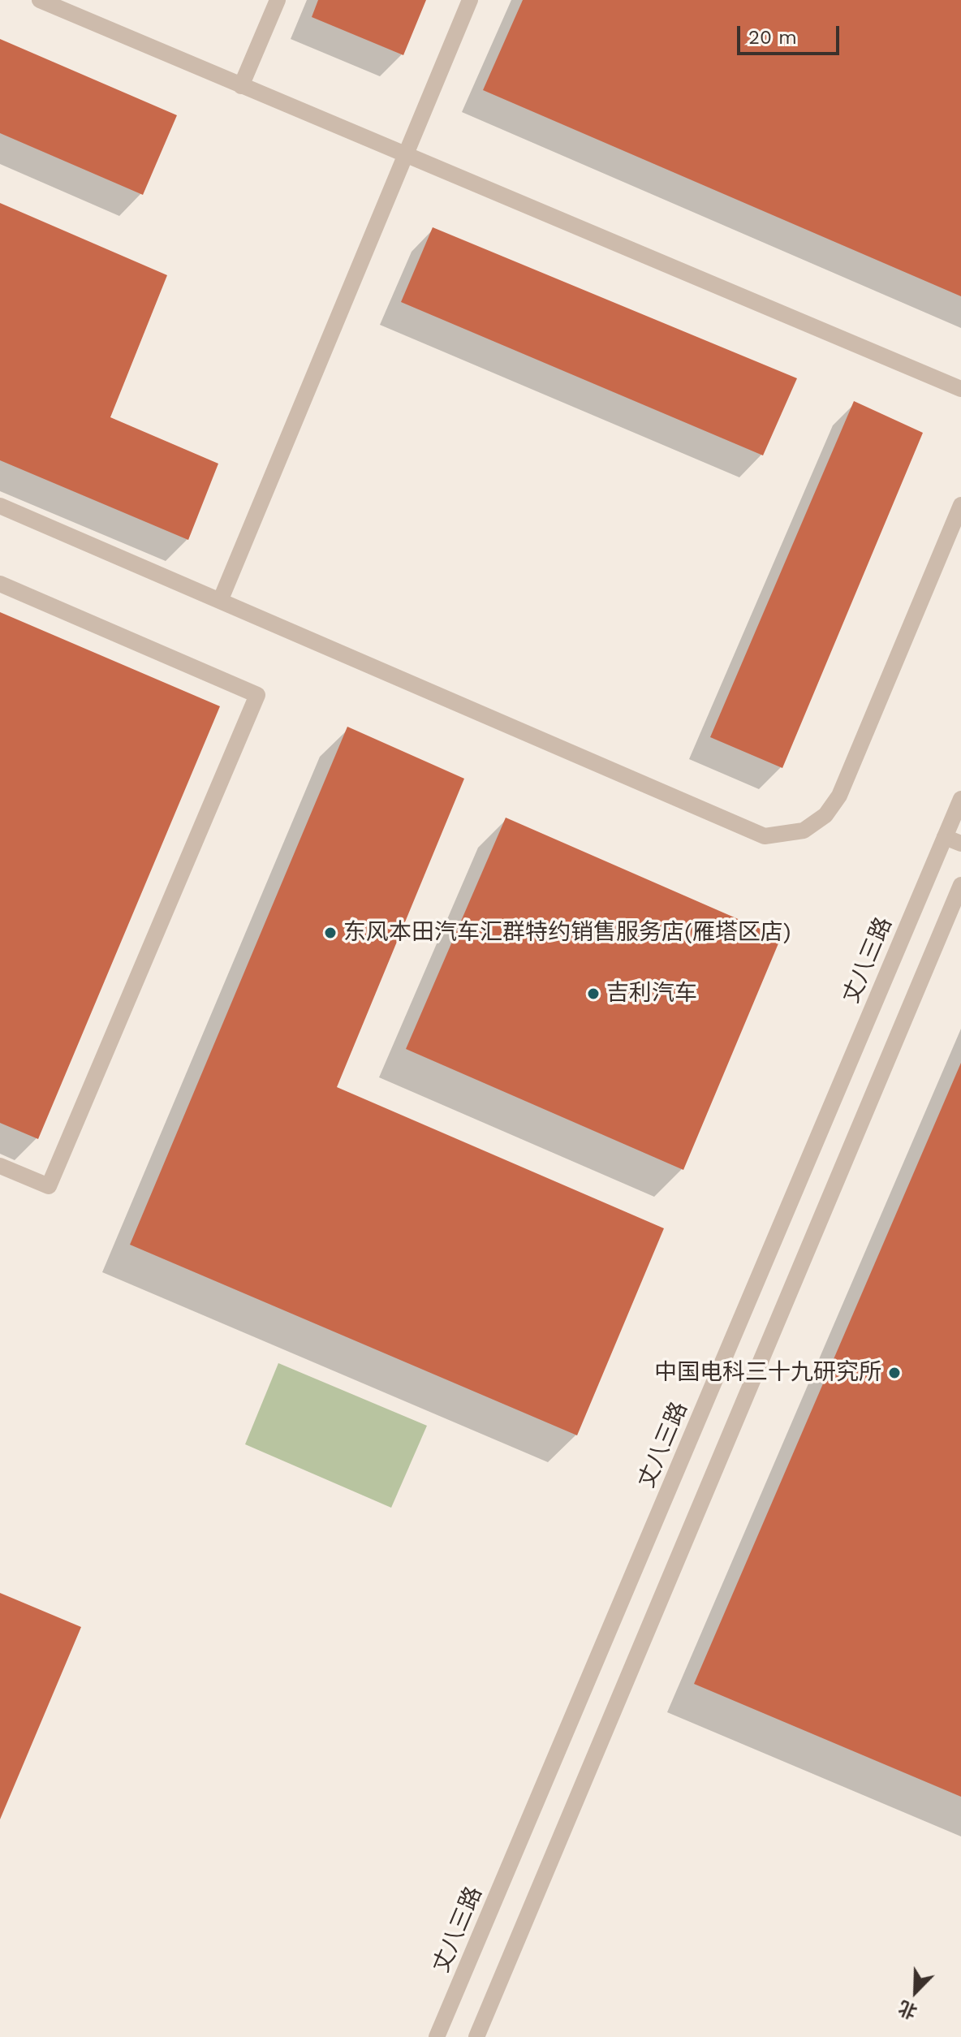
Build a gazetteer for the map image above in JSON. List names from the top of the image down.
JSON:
{
  "streets": {
    "street": ["丈八三路"]
  },
  "places": ["东风本田汽车汇群特约销售服务店(雁塔区店)", "吉利汽车", "中国电科三十九研究所"],
  "scale_bar": "20 m",
  "north": "bottom left"
}
